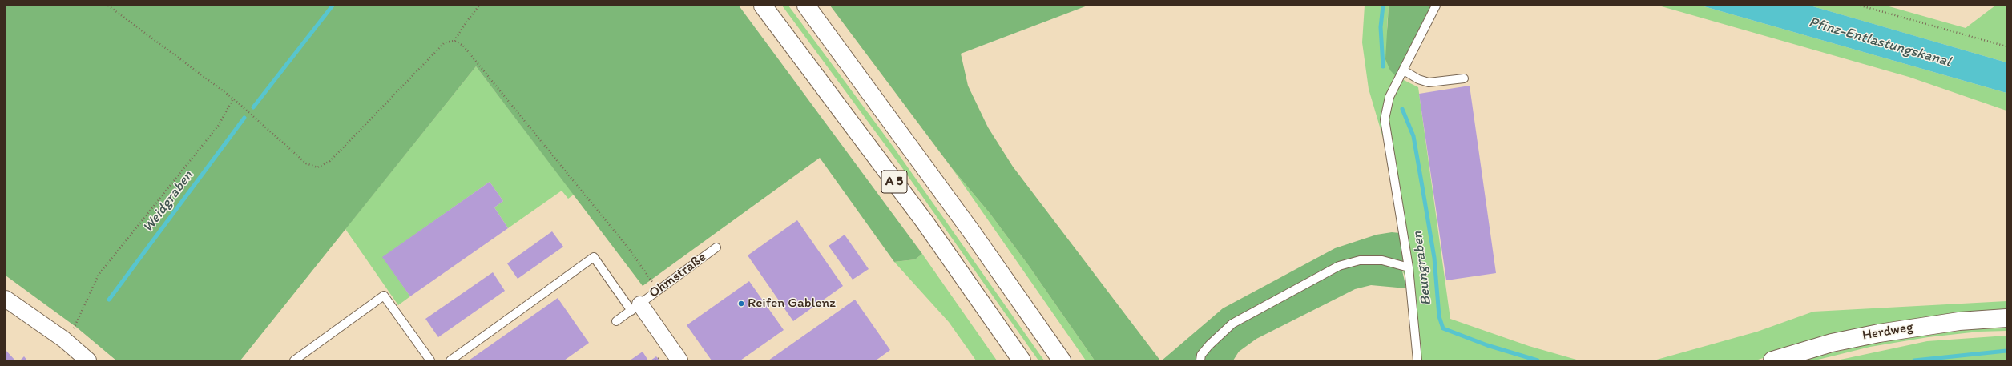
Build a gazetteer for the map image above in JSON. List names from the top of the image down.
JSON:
{
  "streets": {
    "main road": ["A 5", "Herdweg"],
    "street": ["Ohmstraße"]
  },
  "water": ["Pfinz-Entlastungskanal", "Weidgraben", "Beungraben"],
  "places": ["Reifen Gablenz"]
}
